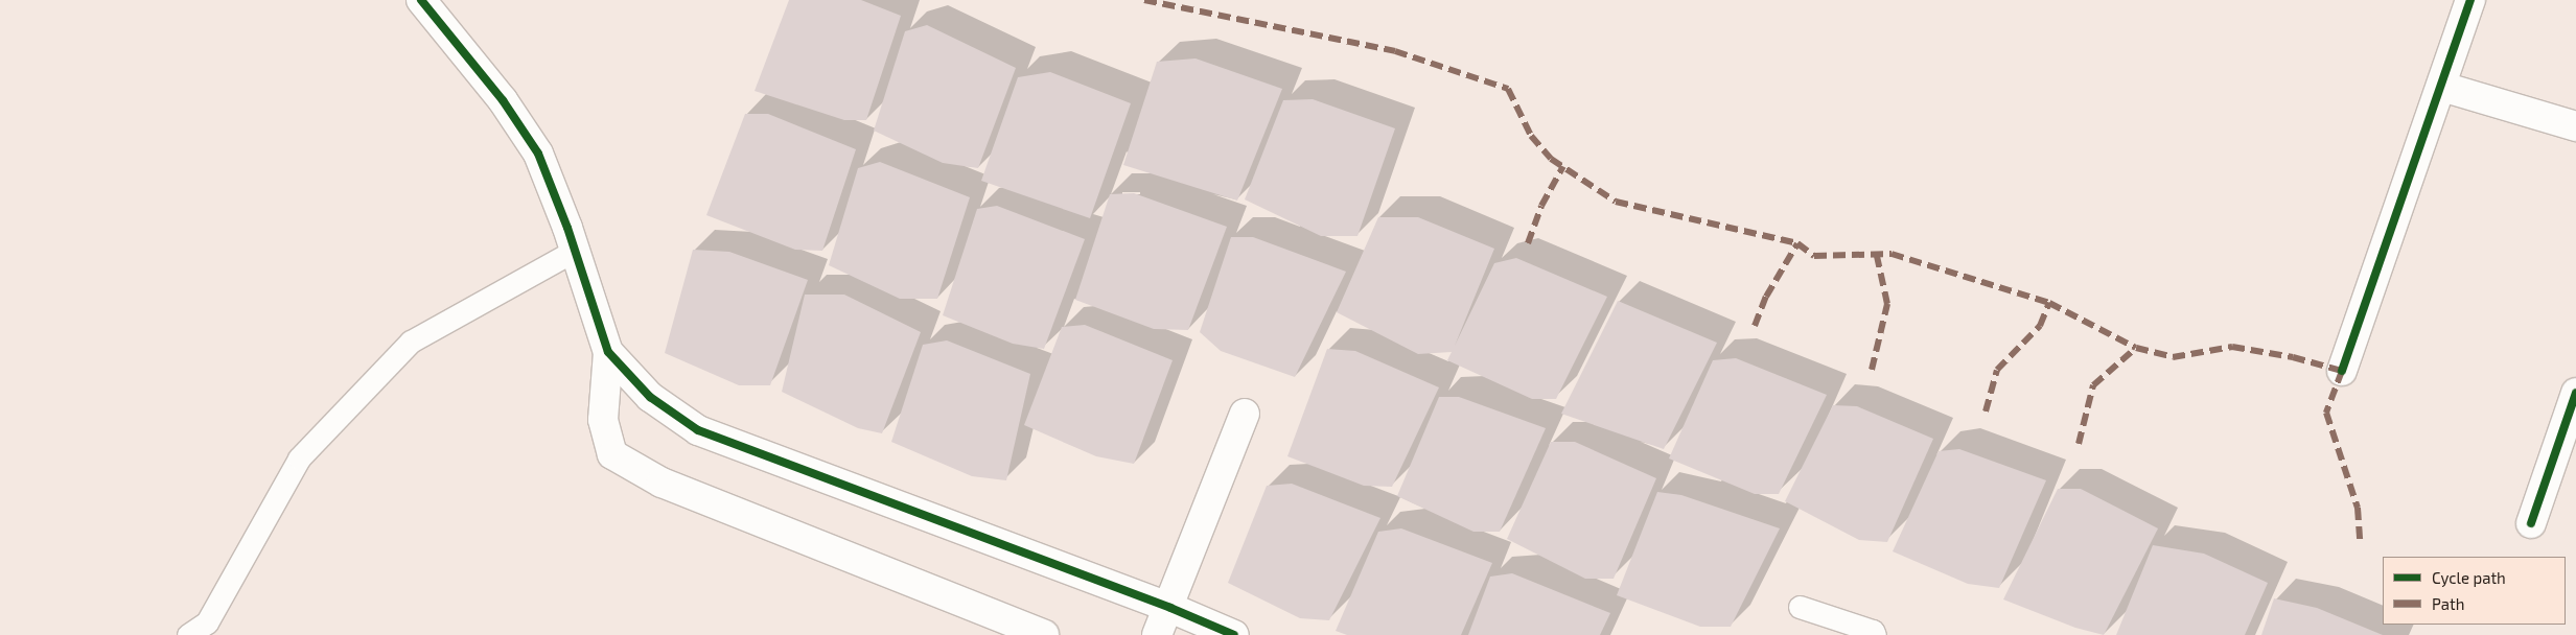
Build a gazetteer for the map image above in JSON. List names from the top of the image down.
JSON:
{
  "legend": ["Cycle path", "Path"]
}
